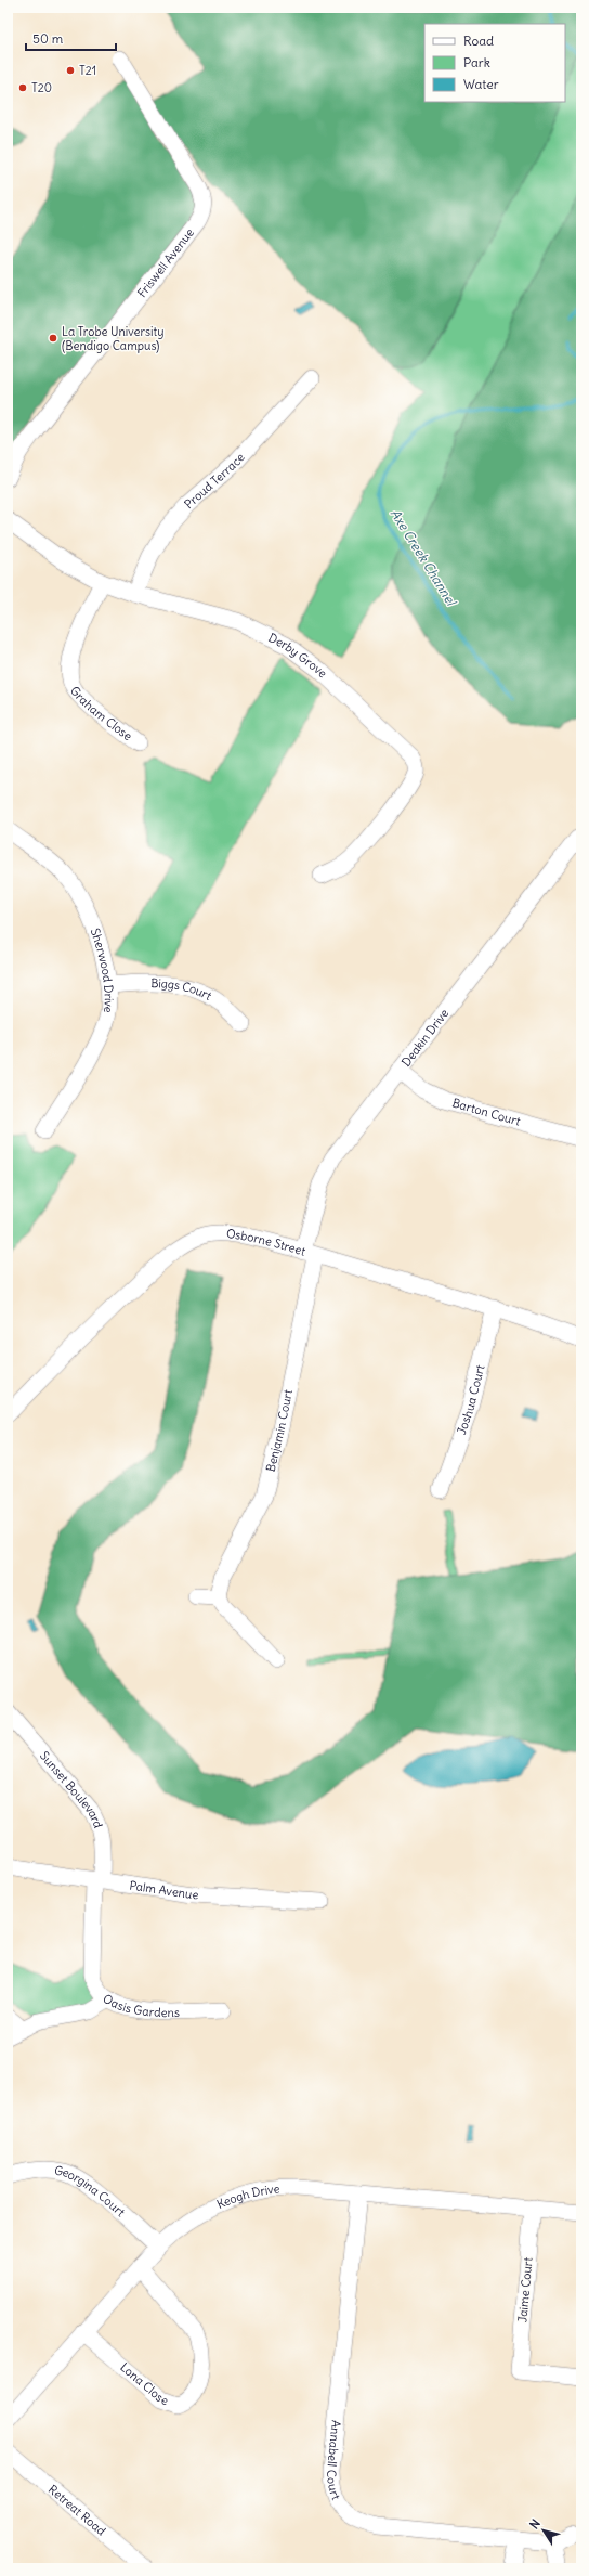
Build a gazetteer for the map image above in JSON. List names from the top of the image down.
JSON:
{
  "streets": {
    "street": [
      "Friswell Avenue",
      "Proud Terrace",
      "Derby Grove",
      "Graham Close",
      "Sherwood Drive",
      "Biggs Court",
      "Deakin Drive",
      "Barton Court",
      "Osborne Street",
      "Joshua Court",
      "Benjamin Court",
      "Sunset Boulevard",
      "Palm Avenue",
      "Oasis Gardens",
      "Georgina Court",
      "Keogh Drive",
      "Jaime Court",
      "Lona Close",
      "Annabell Court",
      "Retreat Road"
    ]
  },
  "crossings": [
    ["Proud Terrace", "Derby Grove"],
    ["Derby Grove", "Graham Close"],
    ["Sherwood Drive", "Biggs Court"],
    ["Deakin Drive", "Barton Court"],
    ["Deakin Drive", "Osborne Street"],
    ["Deakin Drive", "Benjamin Court"],
    ["Osborne Street", "Joshua Court"],
    ["Osborne Street", "Benjamin Court"],
    ["Sunset Boulevard", "Palm Avenue"],
    ["Sunset Boulevard", "Oasis Gardens"],
    ["Palm Avenue", "Oasis Gardens"],
    ["Georgina Court", "Keogh Drive"],
    ["Keogh Drive", "Jaime Court"],
    ["Keogh Drive", "Lona Close"],
    ["Keogh Drive", "Annabell Court"]
  ],
  "water": ["Axe Creek Channel"],
  "places": ["T21", "T20", "La Trobe University (Bendigo Campus)"],
  "legend": ["Road", "Park", "Water"],
  "scale_bar": "50 m",
  "north": "top left"
}
